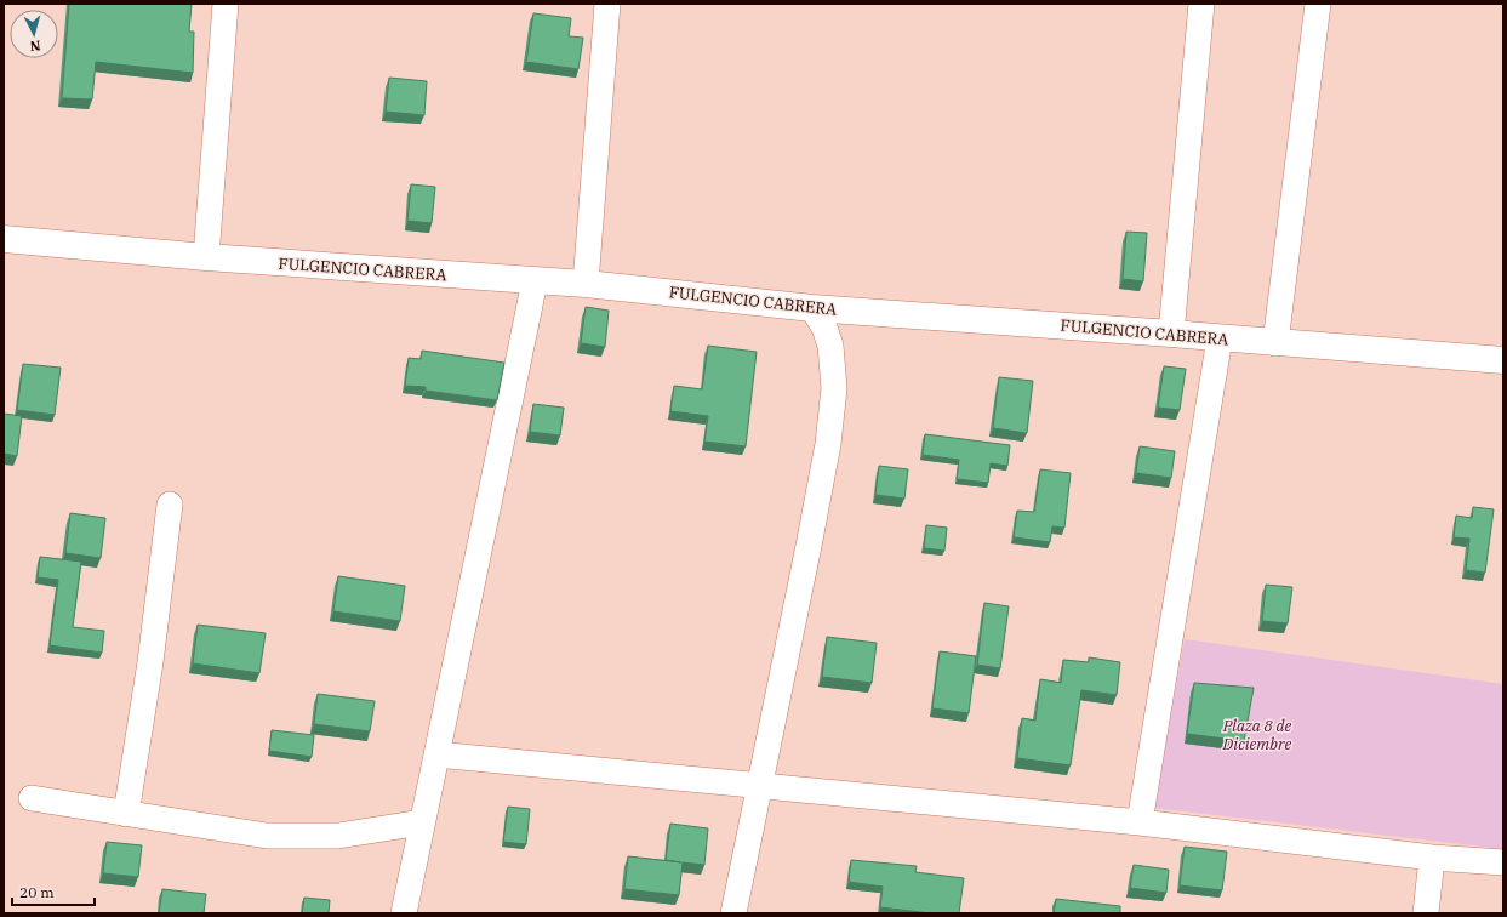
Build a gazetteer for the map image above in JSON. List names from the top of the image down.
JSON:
{
  "streets": {
    "main road": ["FULGENCIO CABRERA"]
  },
  "parks": ["Plaza 8 de Diciembre"],
  "scale_bar": "20 m",
  "north": "bottom"
}
